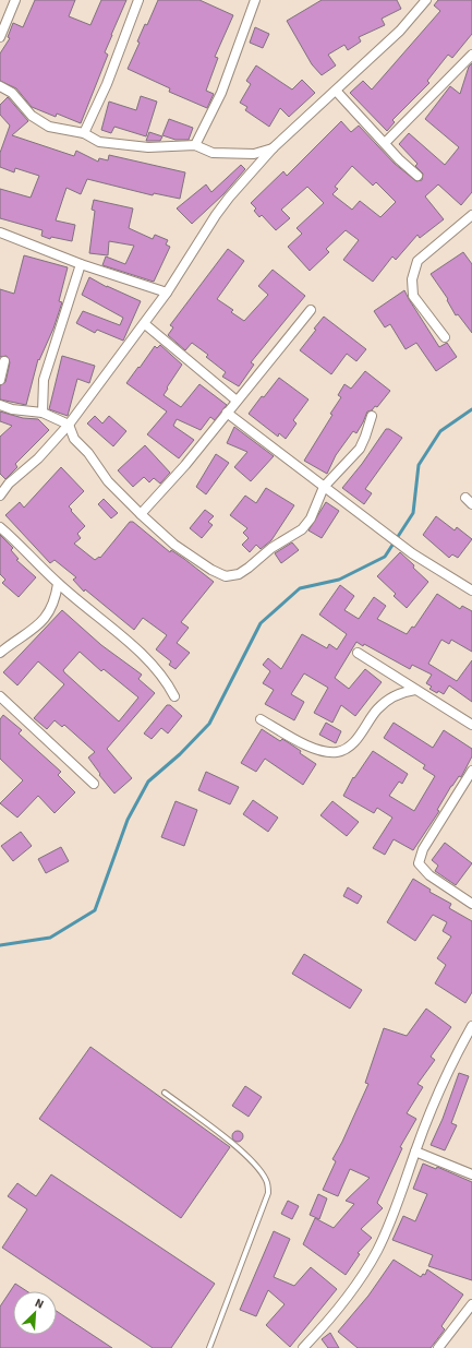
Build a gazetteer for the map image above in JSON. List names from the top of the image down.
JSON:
{
  "north": "top right"
}
